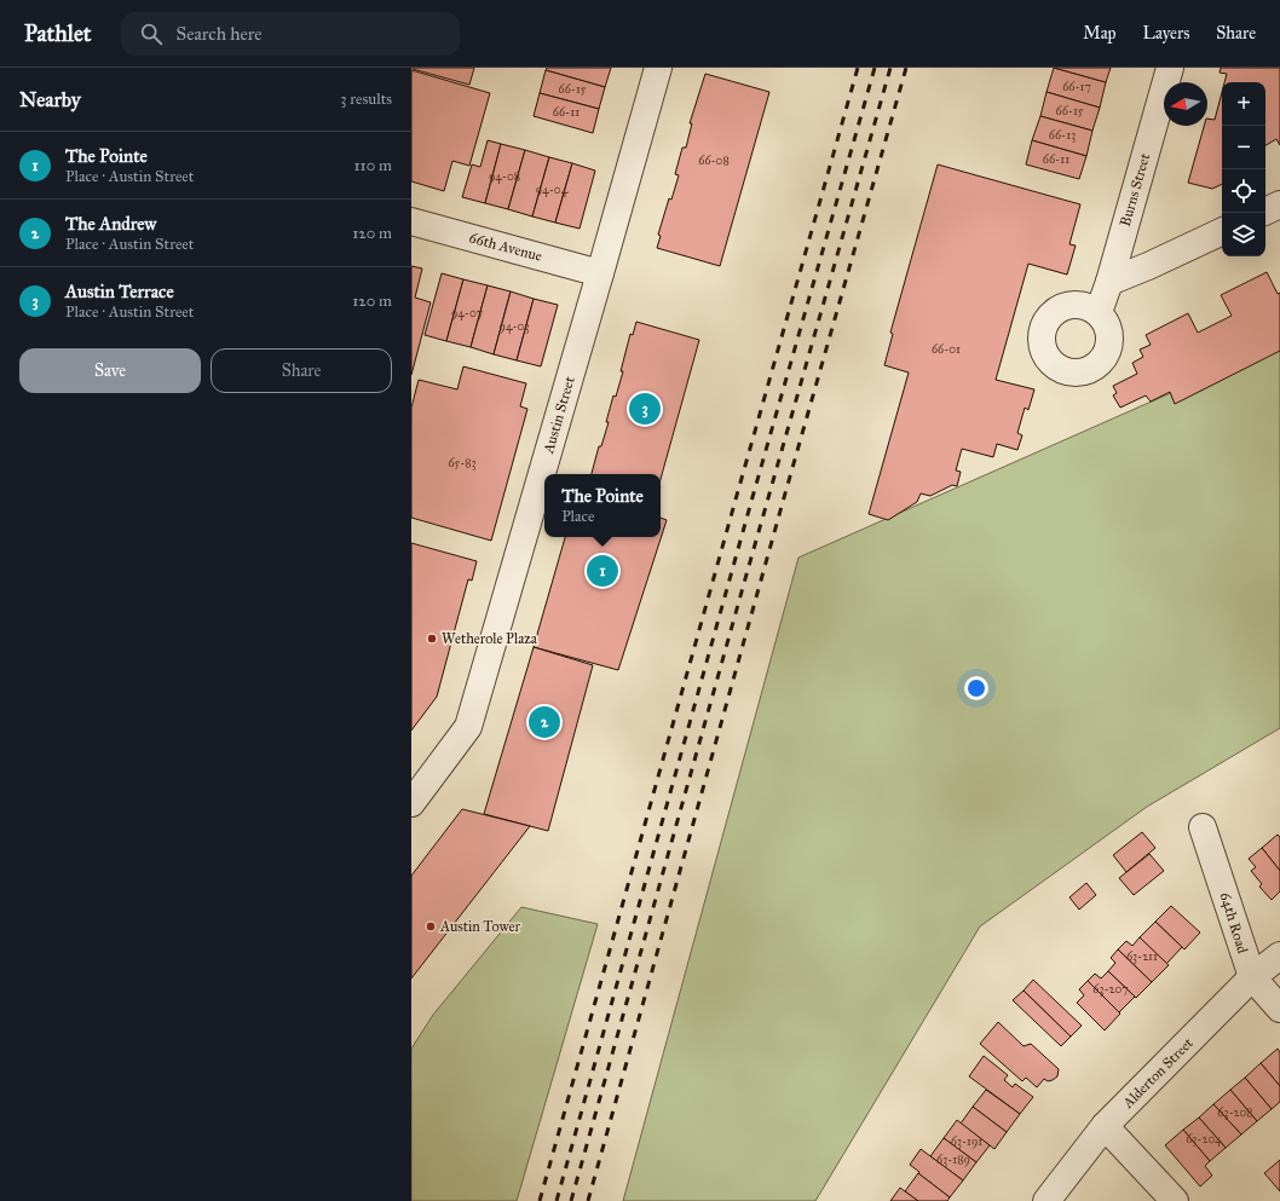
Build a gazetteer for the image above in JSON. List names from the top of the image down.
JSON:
{
  "streets": {
    "street": [
      "Burns Street",
      "66th Avenue",
      "Austin Street",
      "64th Road",
      "Alderton Street"
    ]
  },
  "crossings": [
    ["66th Avenue", "Austin Street"],
    ["64th Road", "Alderton Street"]
  ],
  "places": ["Wetherole Plaza", "Austin Tower"],
  "house_numbers": [
    "66-17",
    "66-15",
    "66-15",
    "66-11",
    "66-13",
    "66-11",
    "66-08",
    "94-08",
    "94-04",
    "94-07",
    "94-03",
    "66-01",
    "65-83",
    "63-211",
    "63-207",
    "63-208",
    "63-204",
    "63-191",
    "63-189"
  ],
  "north": "left",
  "page": {
    "header": "Pathlet",
    "search": "Search here",
    "nav": ["Map", "Layers", "Share"],
    "heading": ["Nearby", "3 results"],
    "map_buttons": ["+", "−"],
    "list": [
      {
        "mark": "1",
        "name": "The Pointe",
        "note": "Place · Austin Street",
        "value": "110 m"
      },
      {
        "mark": "2",
        "name": "The Andrew",
        "note": "Place · Austin Street",
        "value": "120 m"
      },
      {
        "mark": "3",
        "name": "Austin Terrace",
        "note": "Place · Austin Street",
        "value": "120 m"
      }
    ],
    "buttons": ["Save", "Share"],
    "pins": ["3", "1", "2"],
    "popup": ["The Pointe", "Place"]
  }
}
